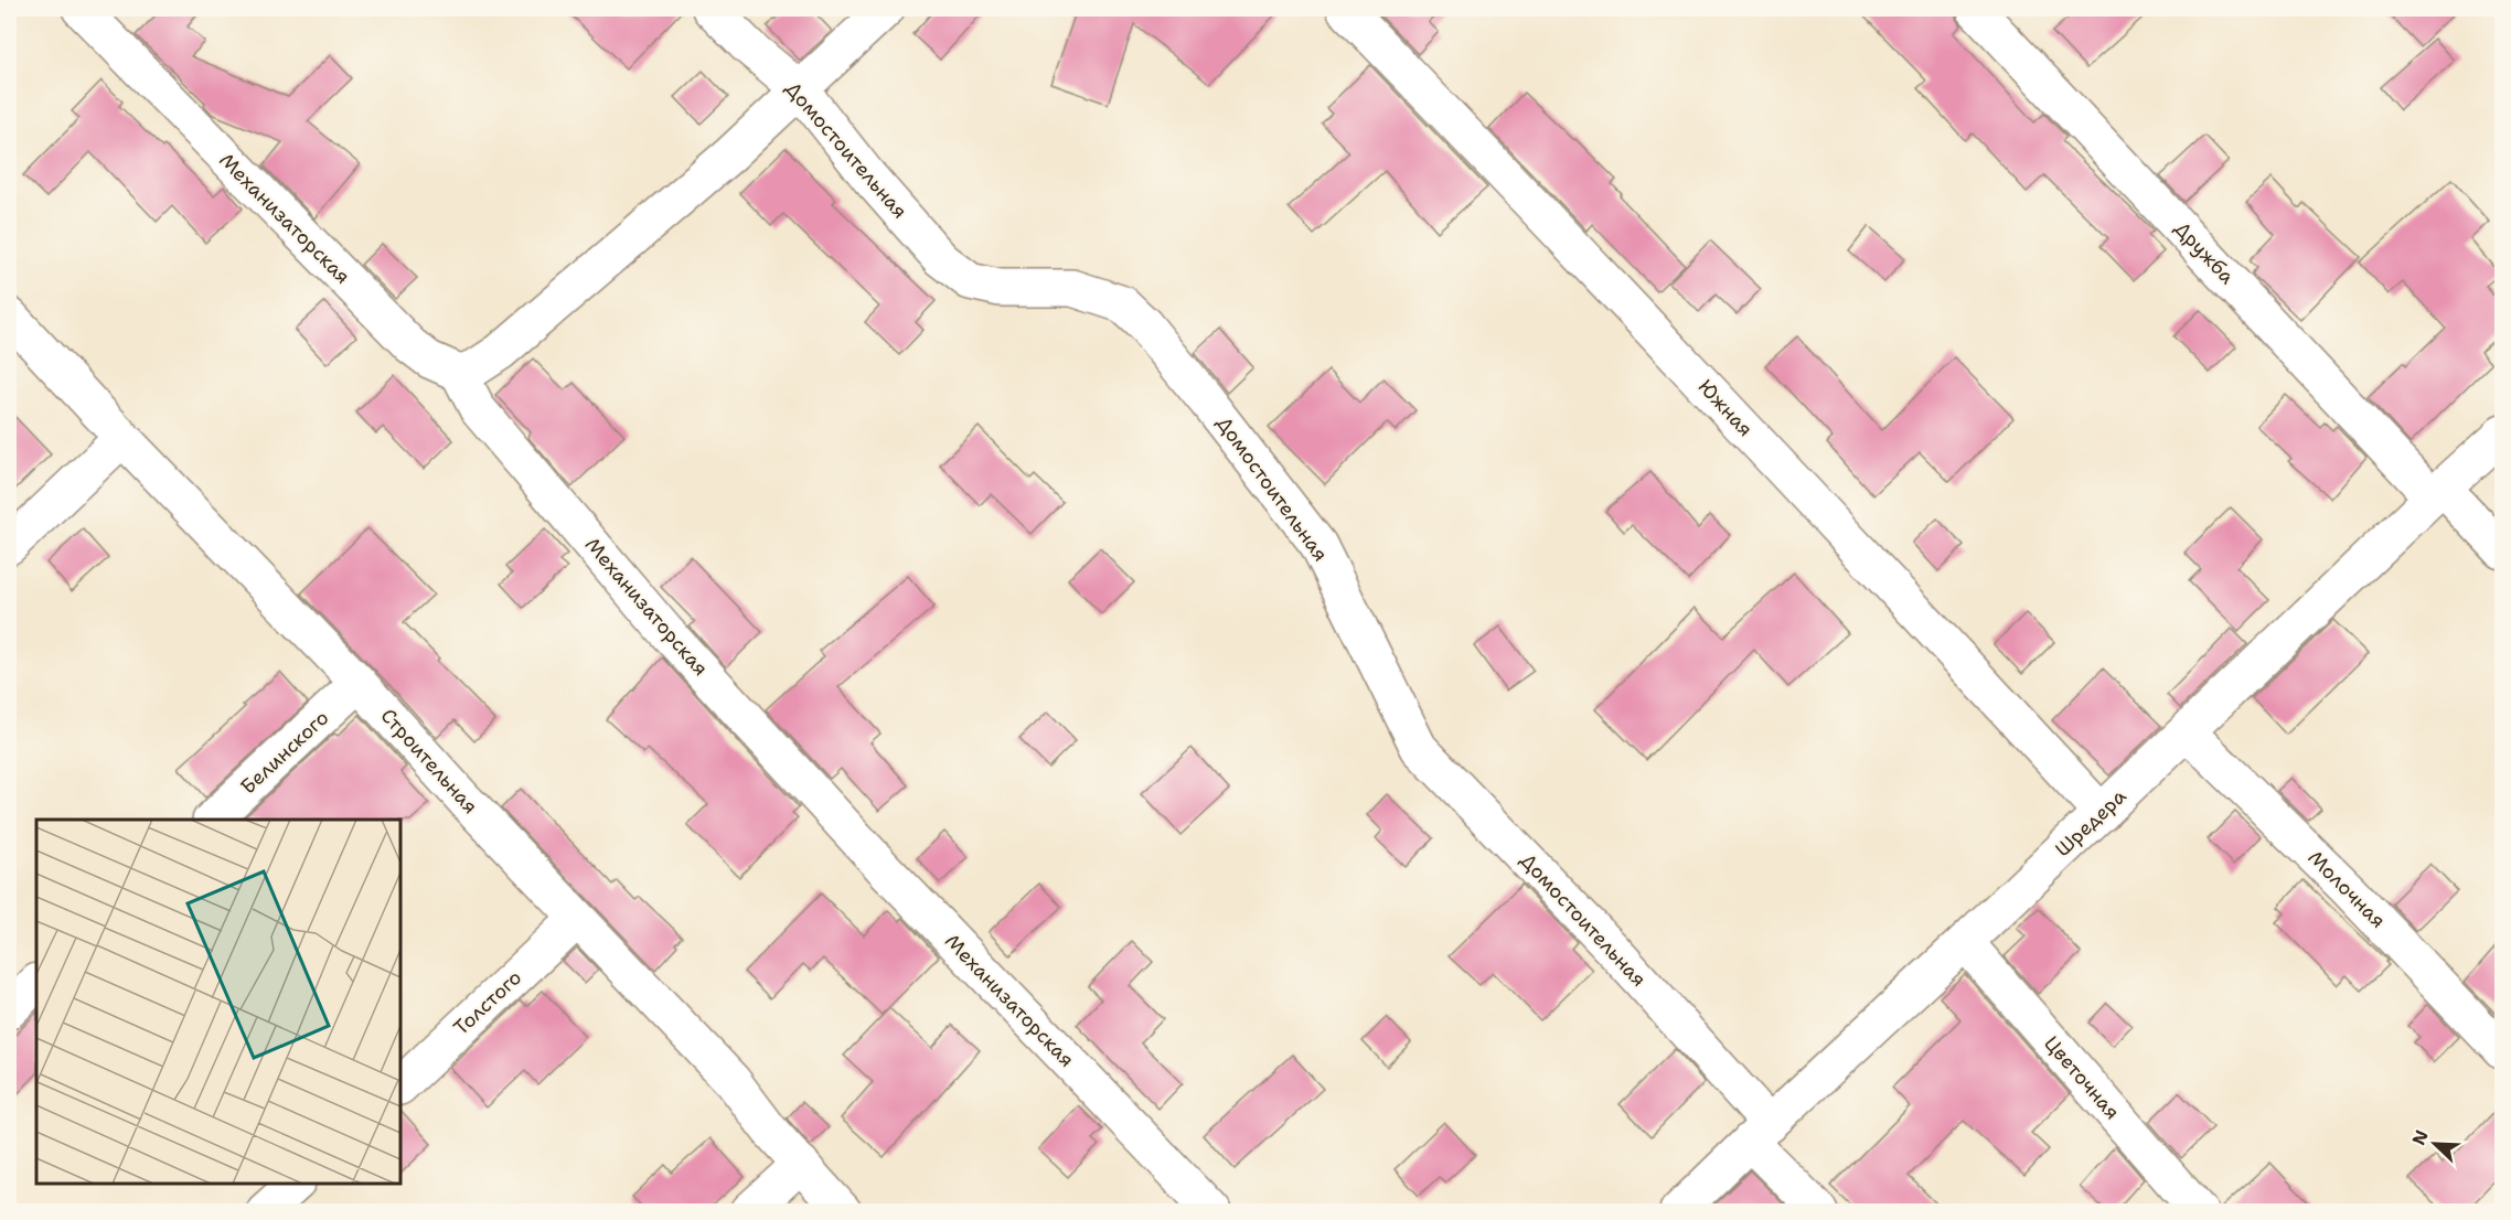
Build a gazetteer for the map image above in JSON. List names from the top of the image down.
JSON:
{
  "streets": {
    "street": [
      "Домостоительная",
      "Механизаторская",
      "Дружба",
      "Южная",
      "Белинского",
      "Строительная",
      "Шредера",
      "Молочная",
      "Толстого",
      "Цветочная"
    ]
  },
  "crossings": [
    ["Домостоительная", "Шредера"],
    ["Дружба", "Шредера"],
    ["Южная", "Шредера"],
    ["Белинского", "Строительная"],
    ["Строительная", "Толстого"],
    ["Шредера", "Молочная"],
    ["Шредера", "Цветочная"]
  ],
  "north": "top left"
}
